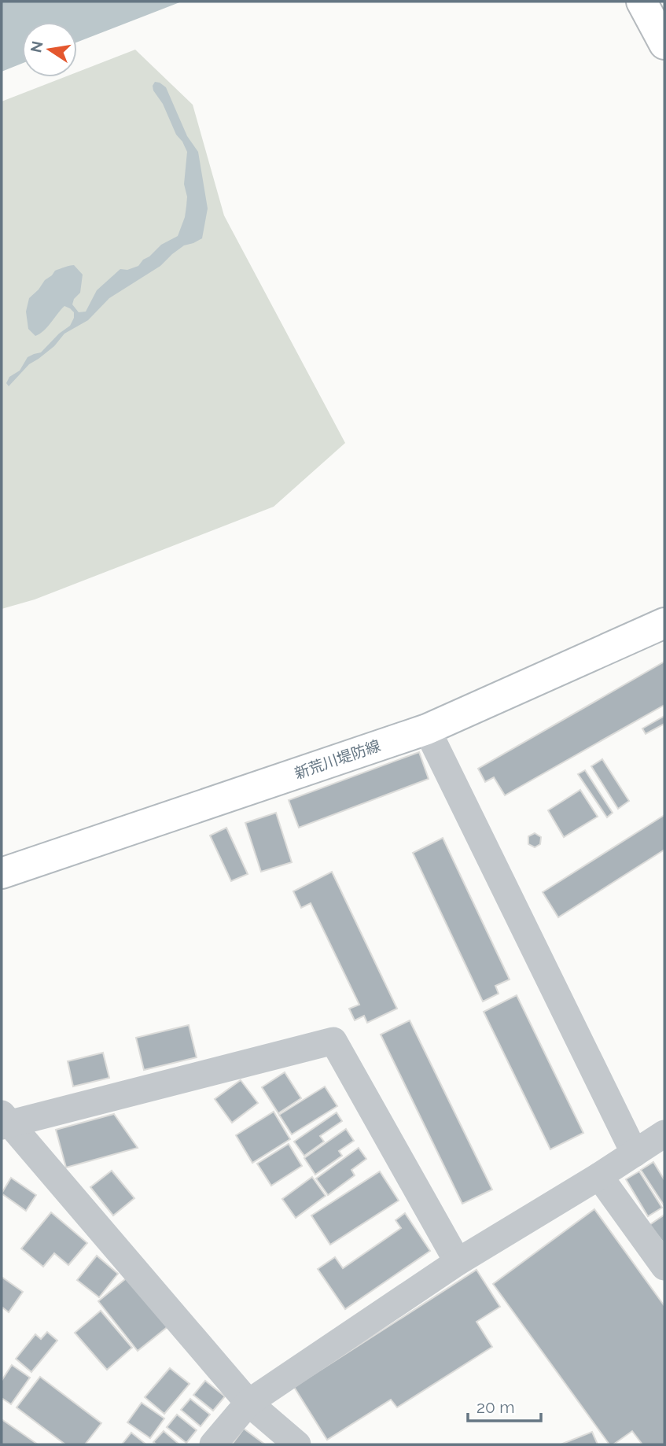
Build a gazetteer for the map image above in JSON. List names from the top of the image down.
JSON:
{
  "streets": {
    "street": ["新荒川堤防線"]
  },
  "scale_bar": "20 m",
  "north": "left"
}
